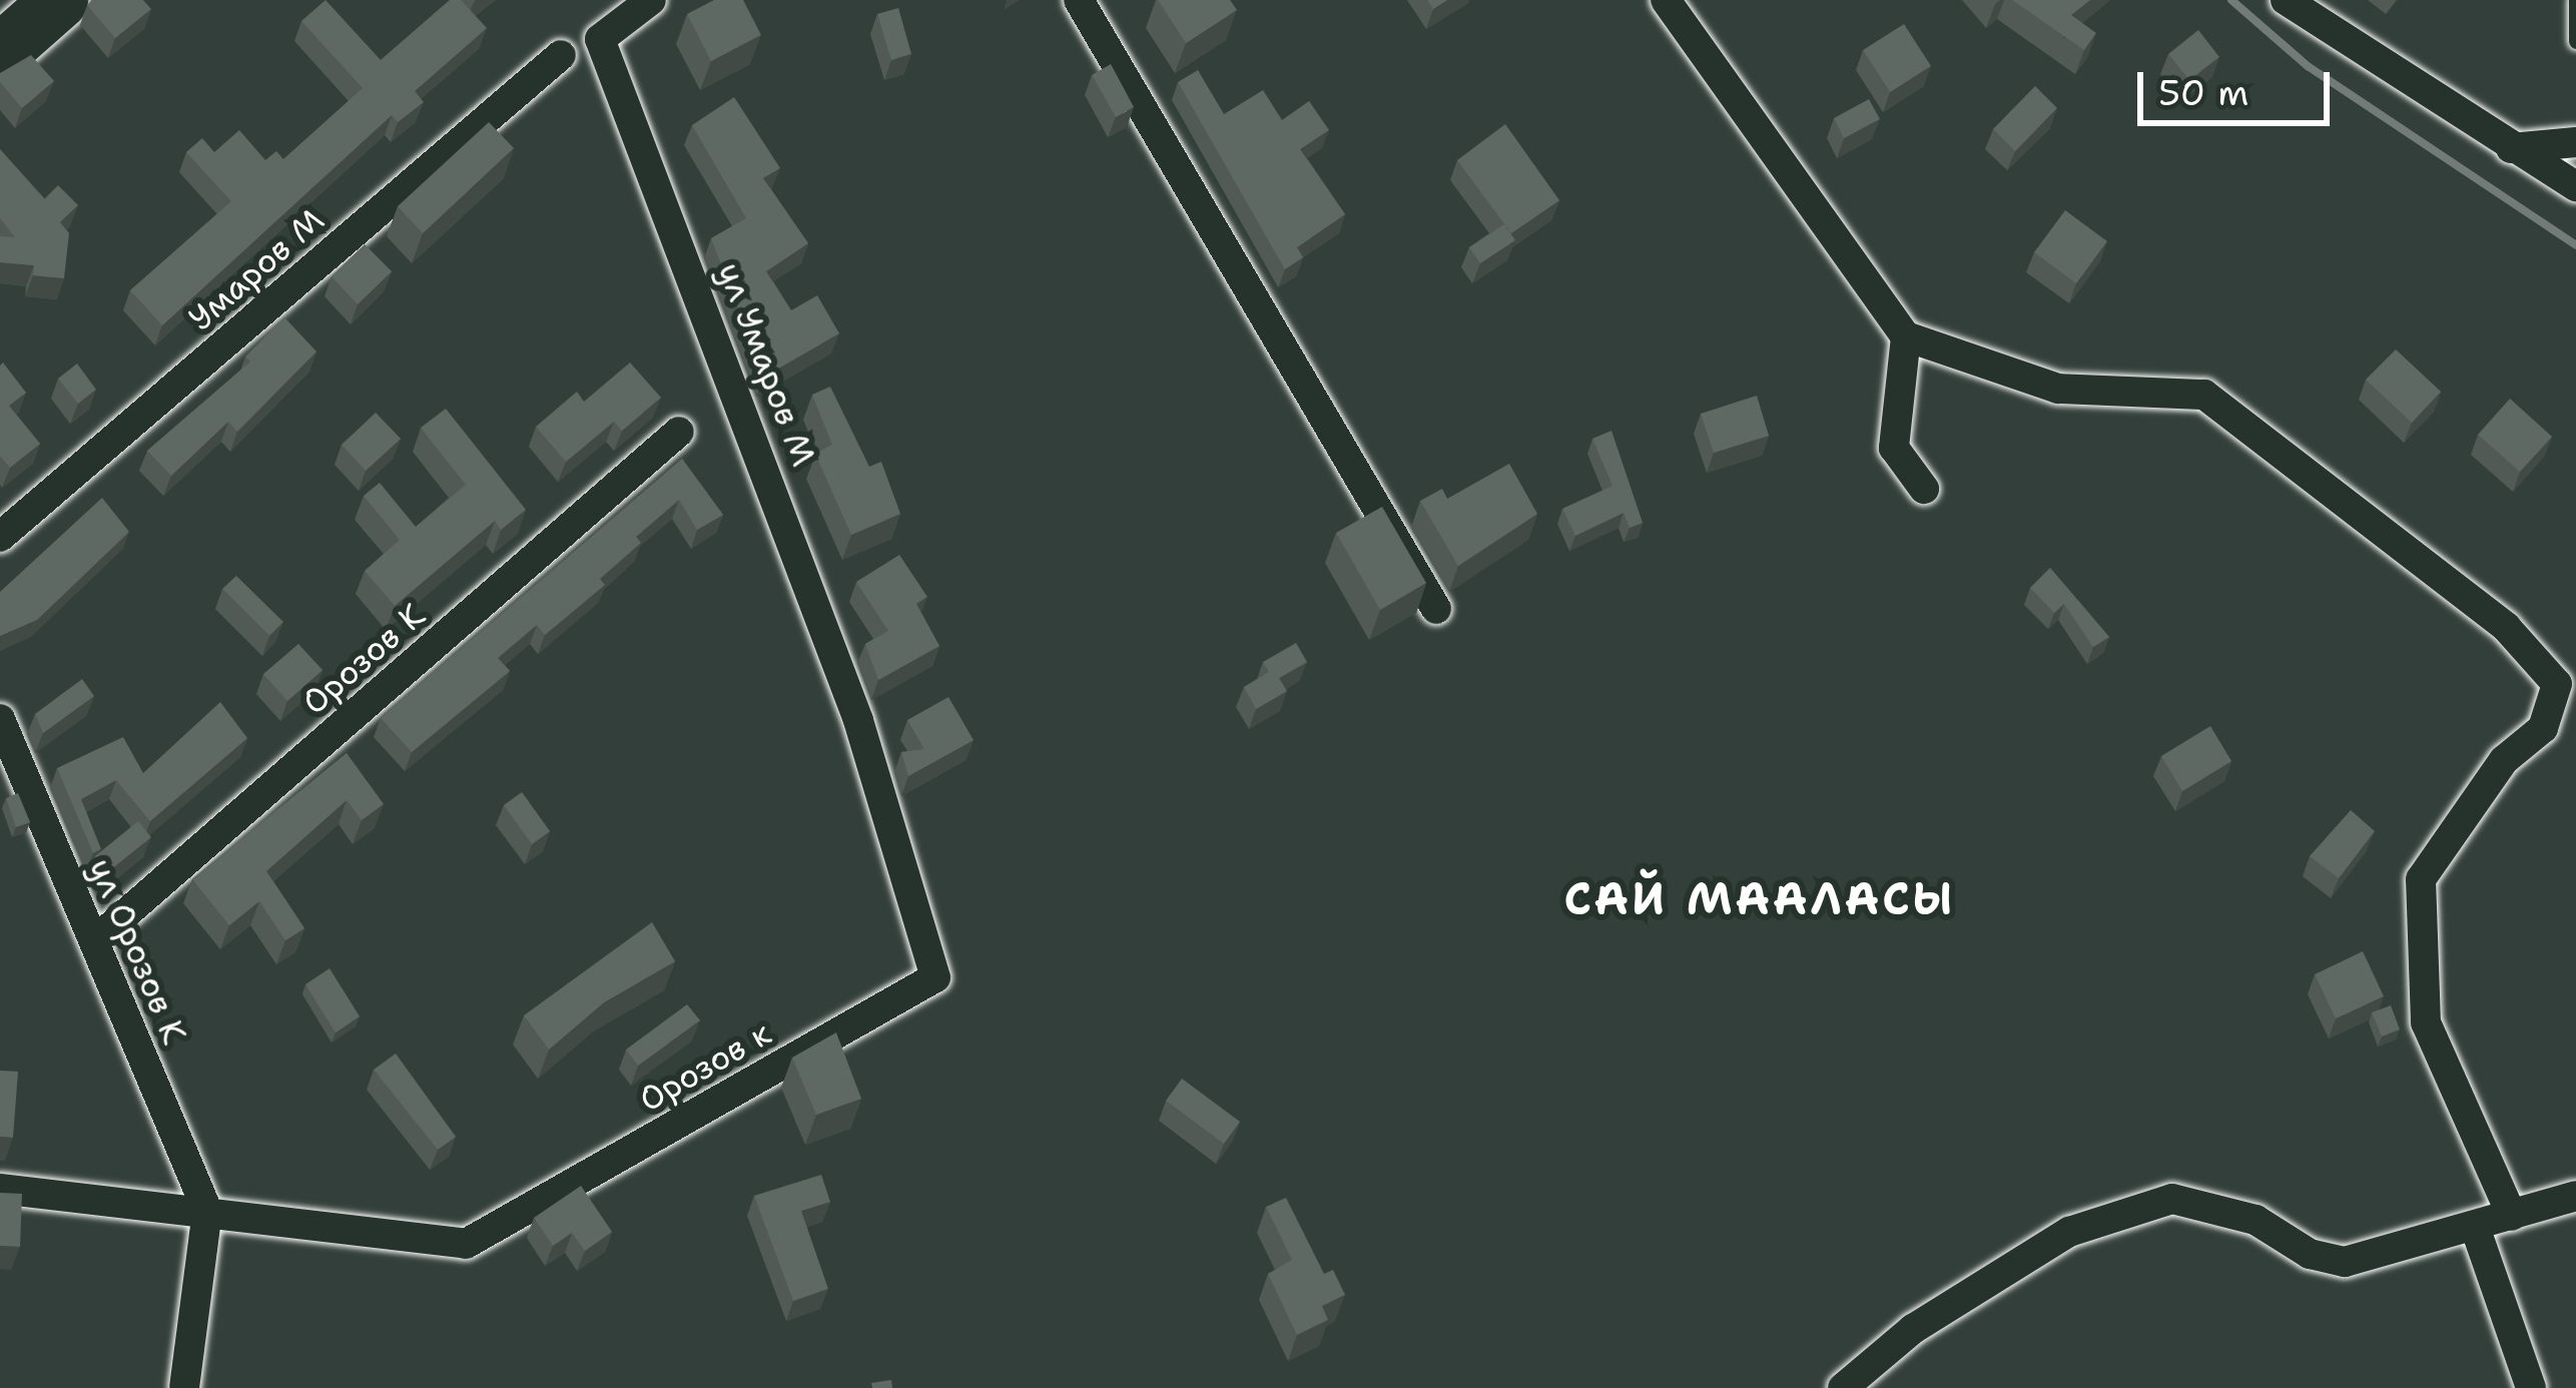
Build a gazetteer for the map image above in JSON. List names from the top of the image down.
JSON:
{
  "streets": {
    "street": [
      "Умаров М",
      "ул Умаров М",
      "Орозов К",
      "ул Орозов К",
      "Орозов к"
    ]
  },
  "crossings": [
    ["ул Умаров М", "Орозов к"],
    ["Орозов К", "ул Орозов К"],
    ["ул Орозов К", "Орозов к"]
  ],
  "districts": ["САЙ МААЛАСЫ"],
  "scale_bar": "50 m"
}
